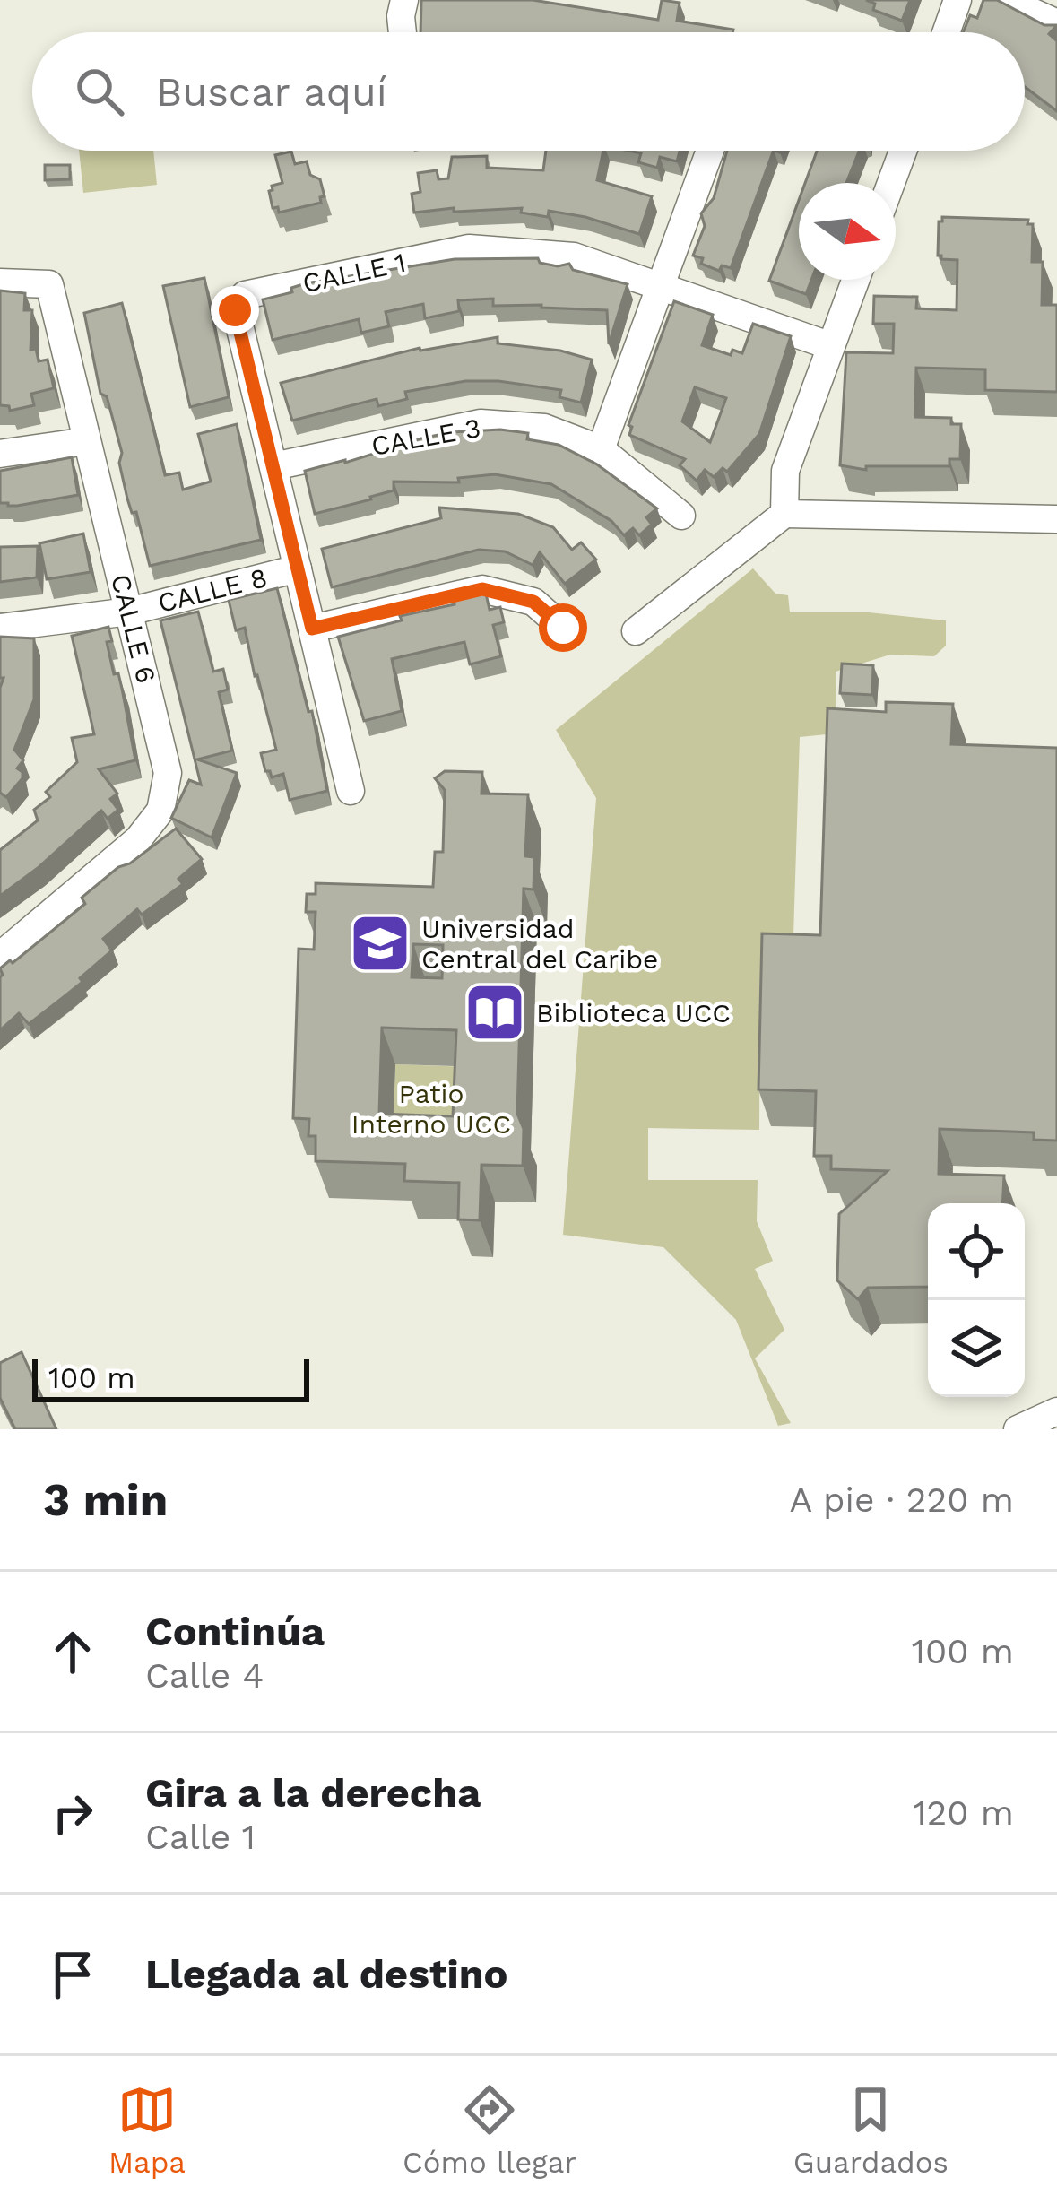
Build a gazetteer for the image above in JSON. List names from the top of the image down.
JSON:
{
  "streets": {
    "street": [
      "CALLE 1",
      "CALLE 3",
      "CALLE 8",
      "CALLE 6"
    ]
  },
  "crossings": [
    ["CALLE 1", "CALLE 3"],
    ["CALLE 1", "CALLE 8"],
    ["CALLE 8", "CALLE 6"]
  ],
  "parks": ["Patio Interno UCC"],
  "places": {
    "school or university": ["Universidad Central del Caribe"],
    "library": ["Biblioteca UCC"]
  },
  "scale_bar": "100 m",
  "north": "right",
  "page": {
    "search": "Buscar aquí",
    "scale": "100 m",
    "heading": ["3 min", "A pie · 220 m"],
    "list": [
      ["Continúa", "Calle 4", "100 m"],
      ["Gira a la derecha", "Calle 1", "120 m"],
      "Llegada al destino"
    ],
    "nav": ["Mapa", "Cómo llegar", "Guardados"]
  }
}
